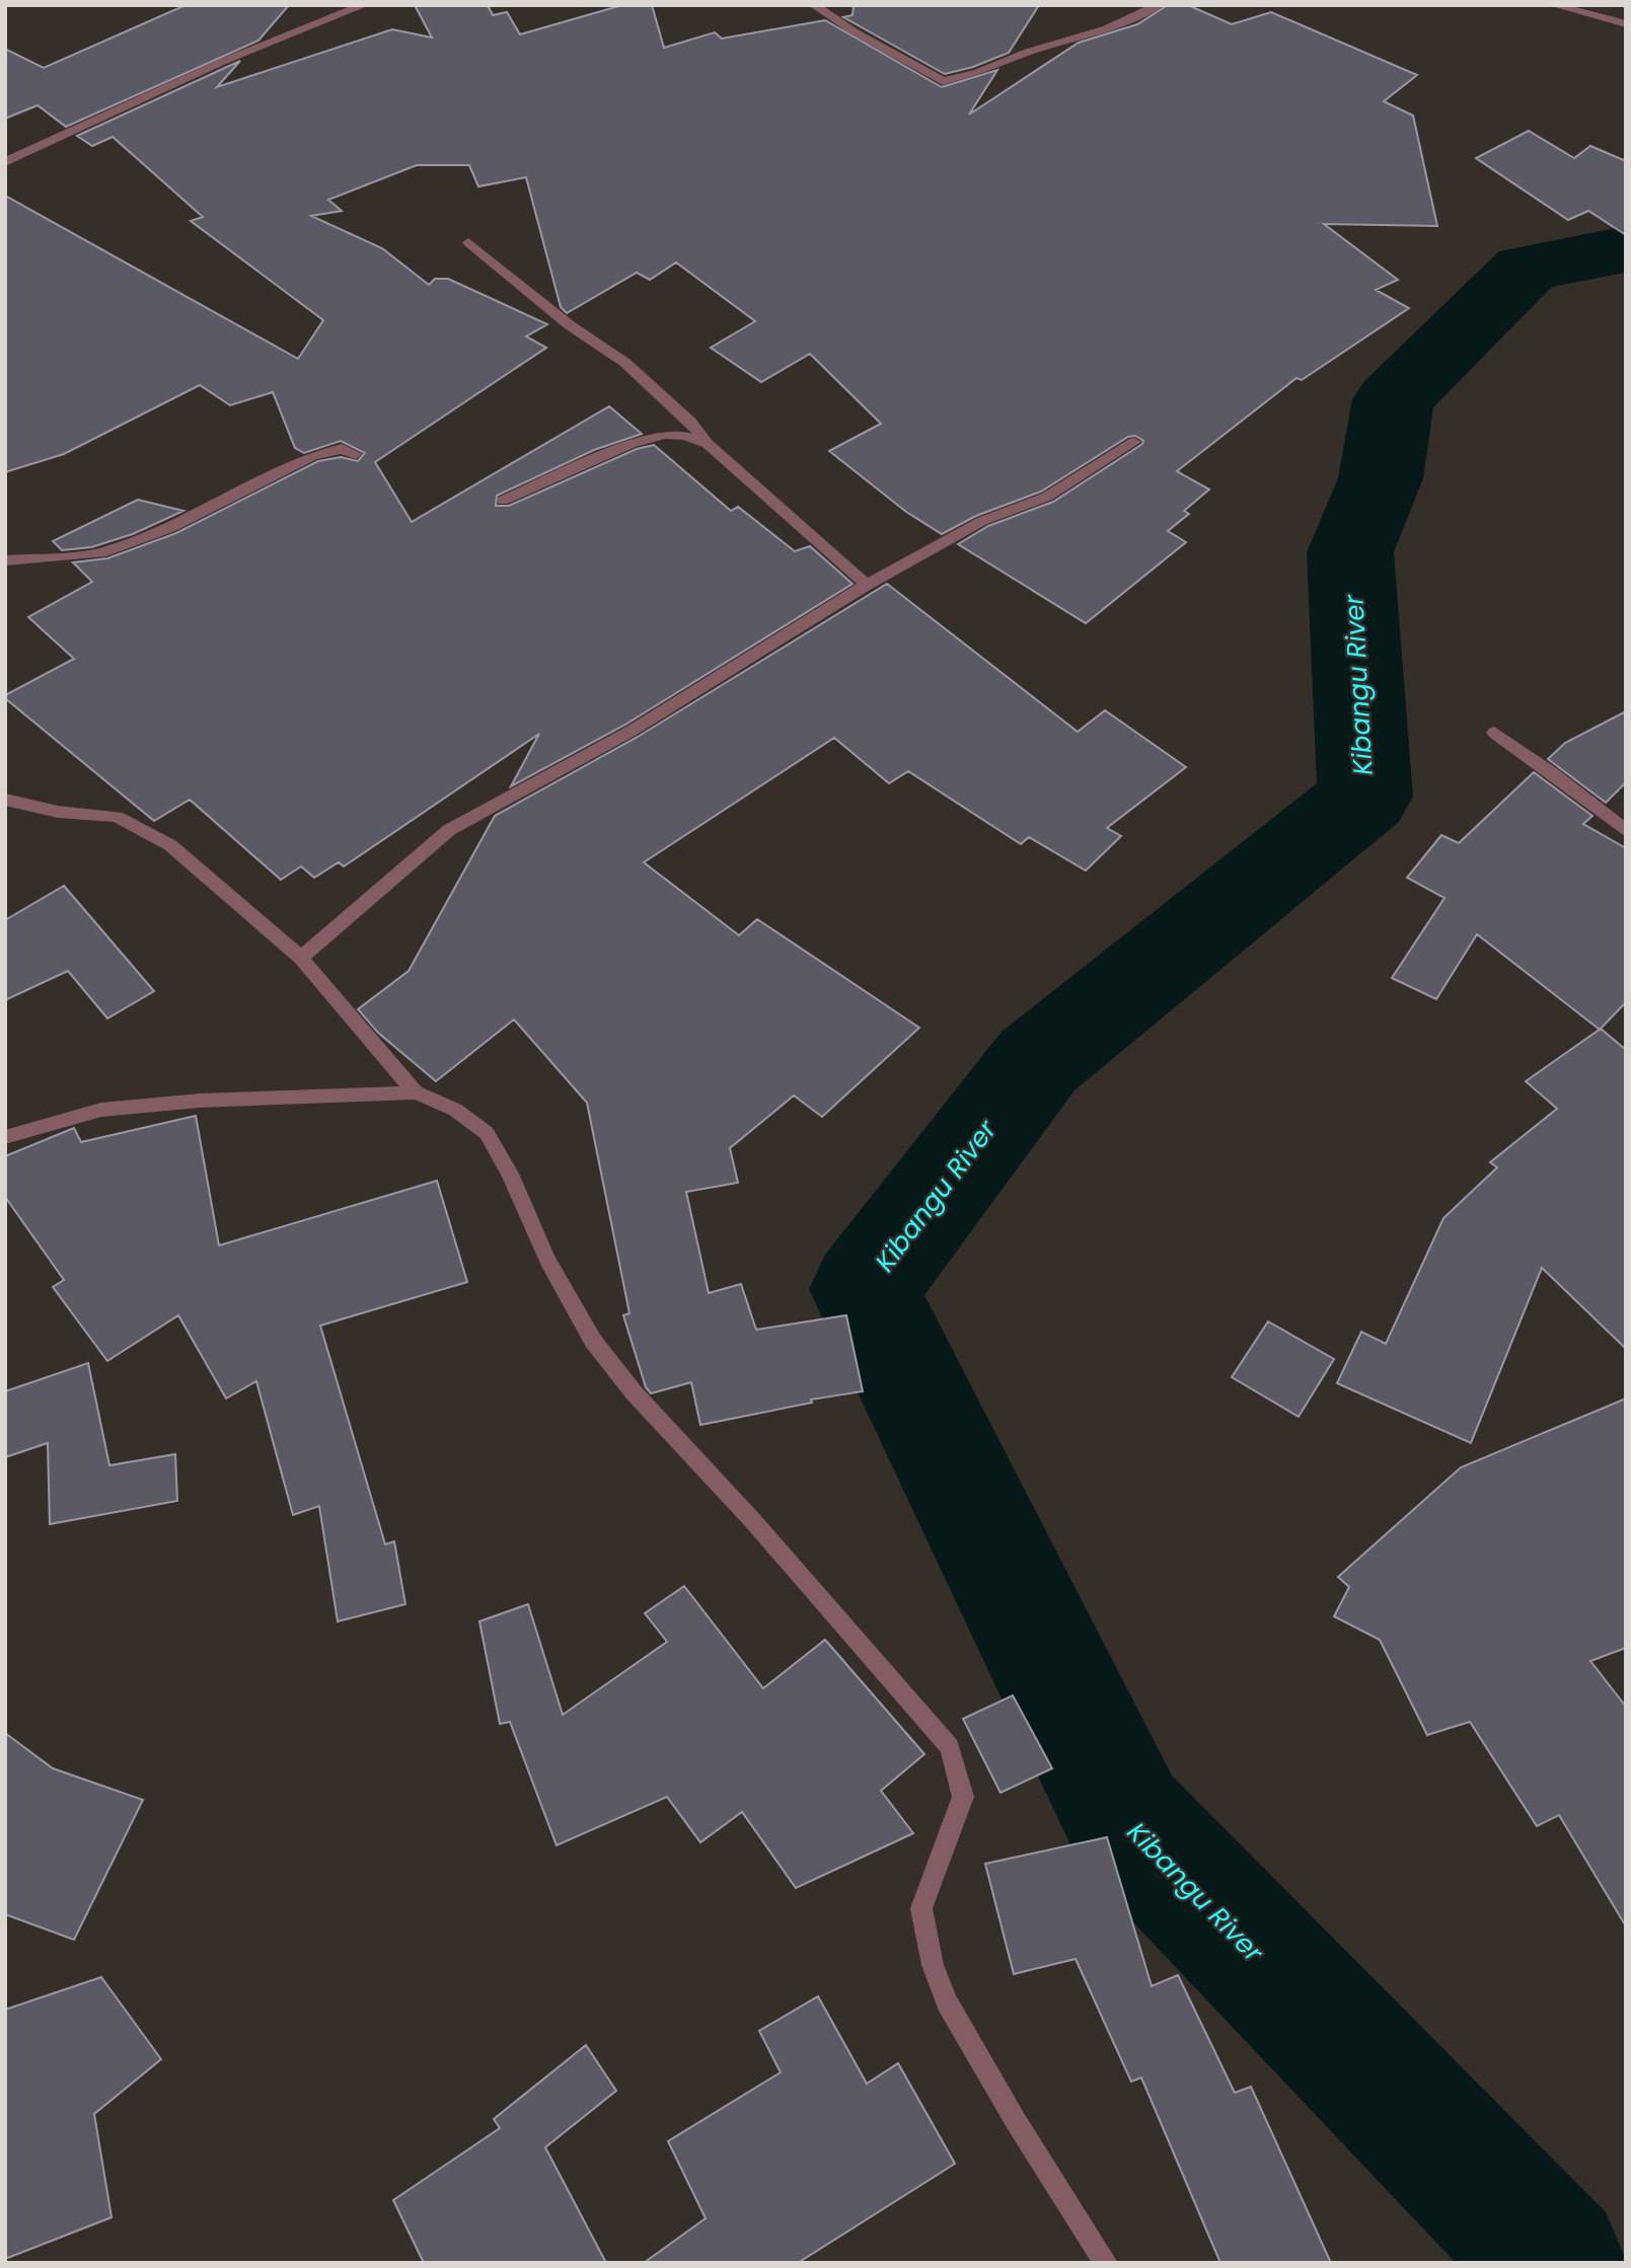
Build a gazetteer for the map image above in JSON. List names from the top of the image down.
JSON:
{
  "water": ["Kibangu River"]
}
